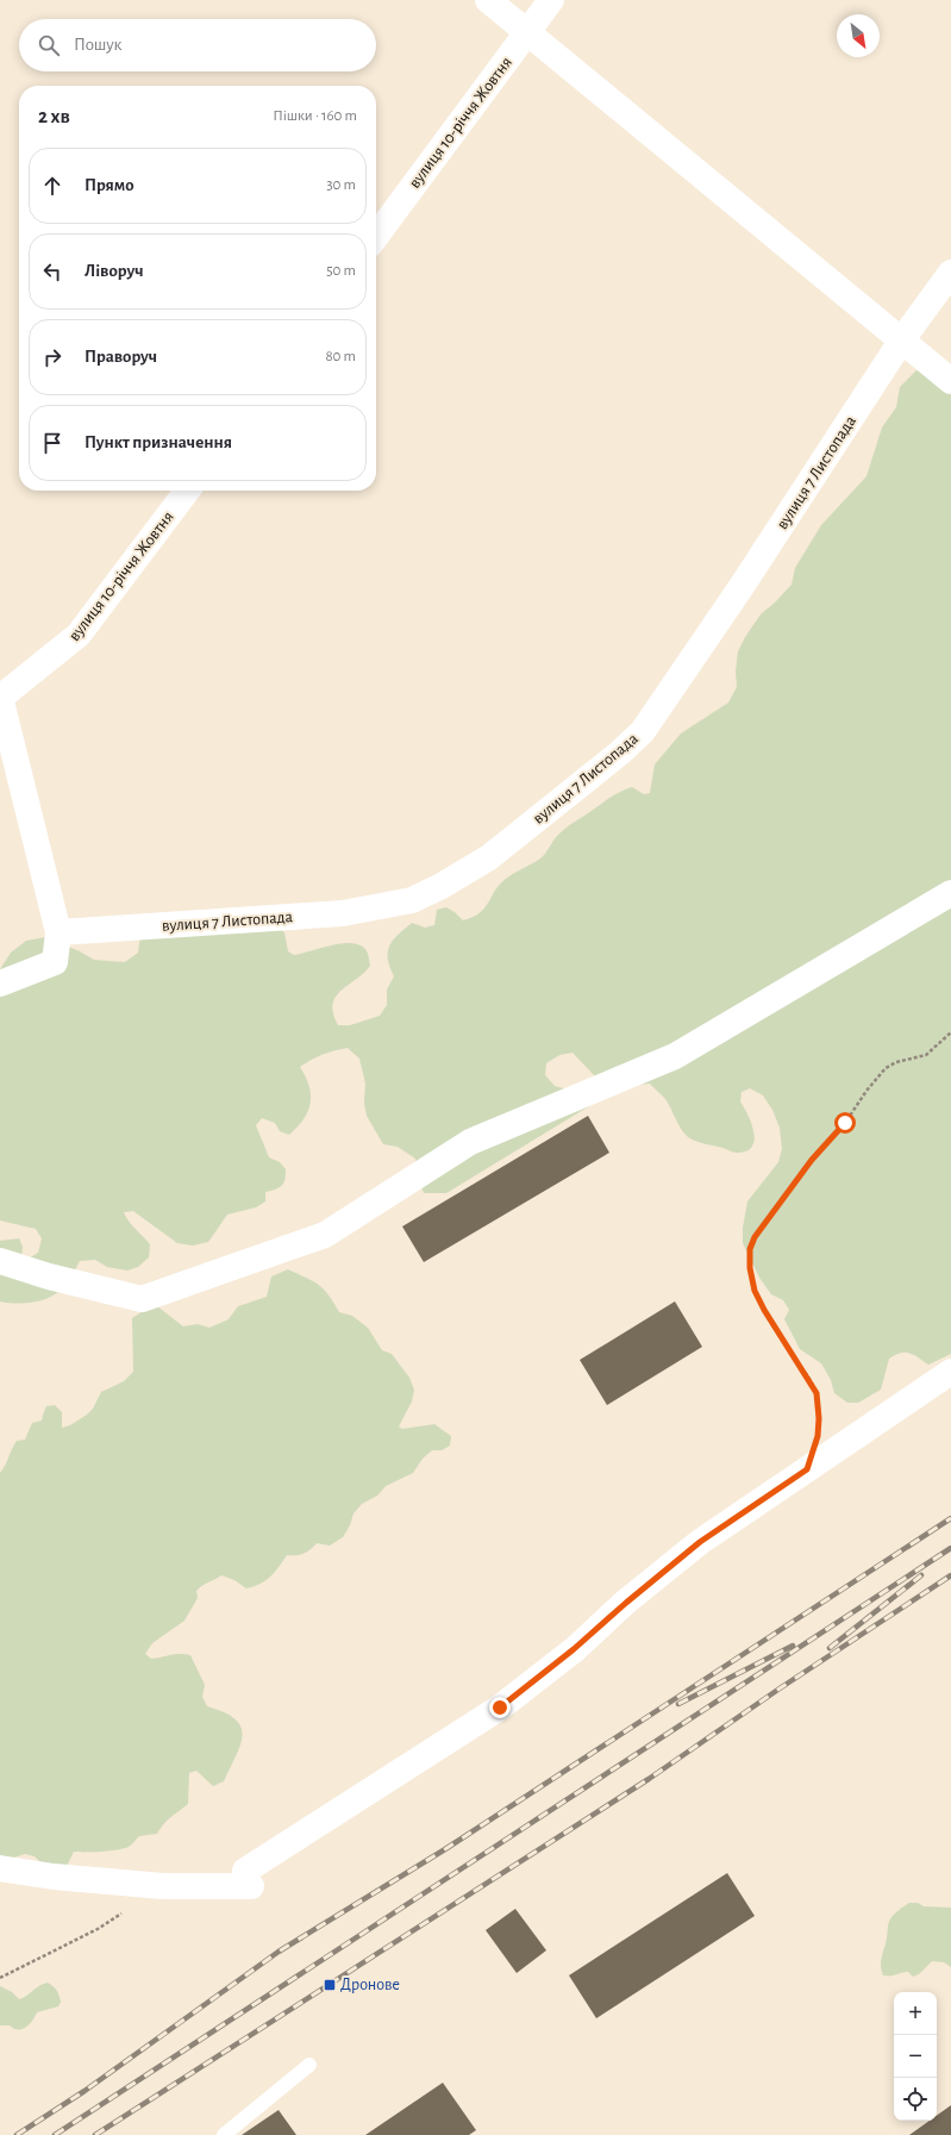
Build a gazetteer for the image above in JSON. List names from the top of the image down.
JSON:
{
  "streets": {
    "street": ["вулиця 10-річчя Жовтня", "вулиця 7 Листопада"]
  },
  "places": {
    "transit": ["Дронове"]
  },
  "north": "bottom right",
  "page": {
    "search": "Пошук",
    "heading": ["2 хв", "Пішки · 160 m"],
    "list": [
      ["Прямо", "30 m"],
      ["Ліворуч", "50 m"],
      ["Праворуч", "80 m"],
      "Пункт призначення"
    ],
    "map_buttons": ["+", "−"]
  }
}
